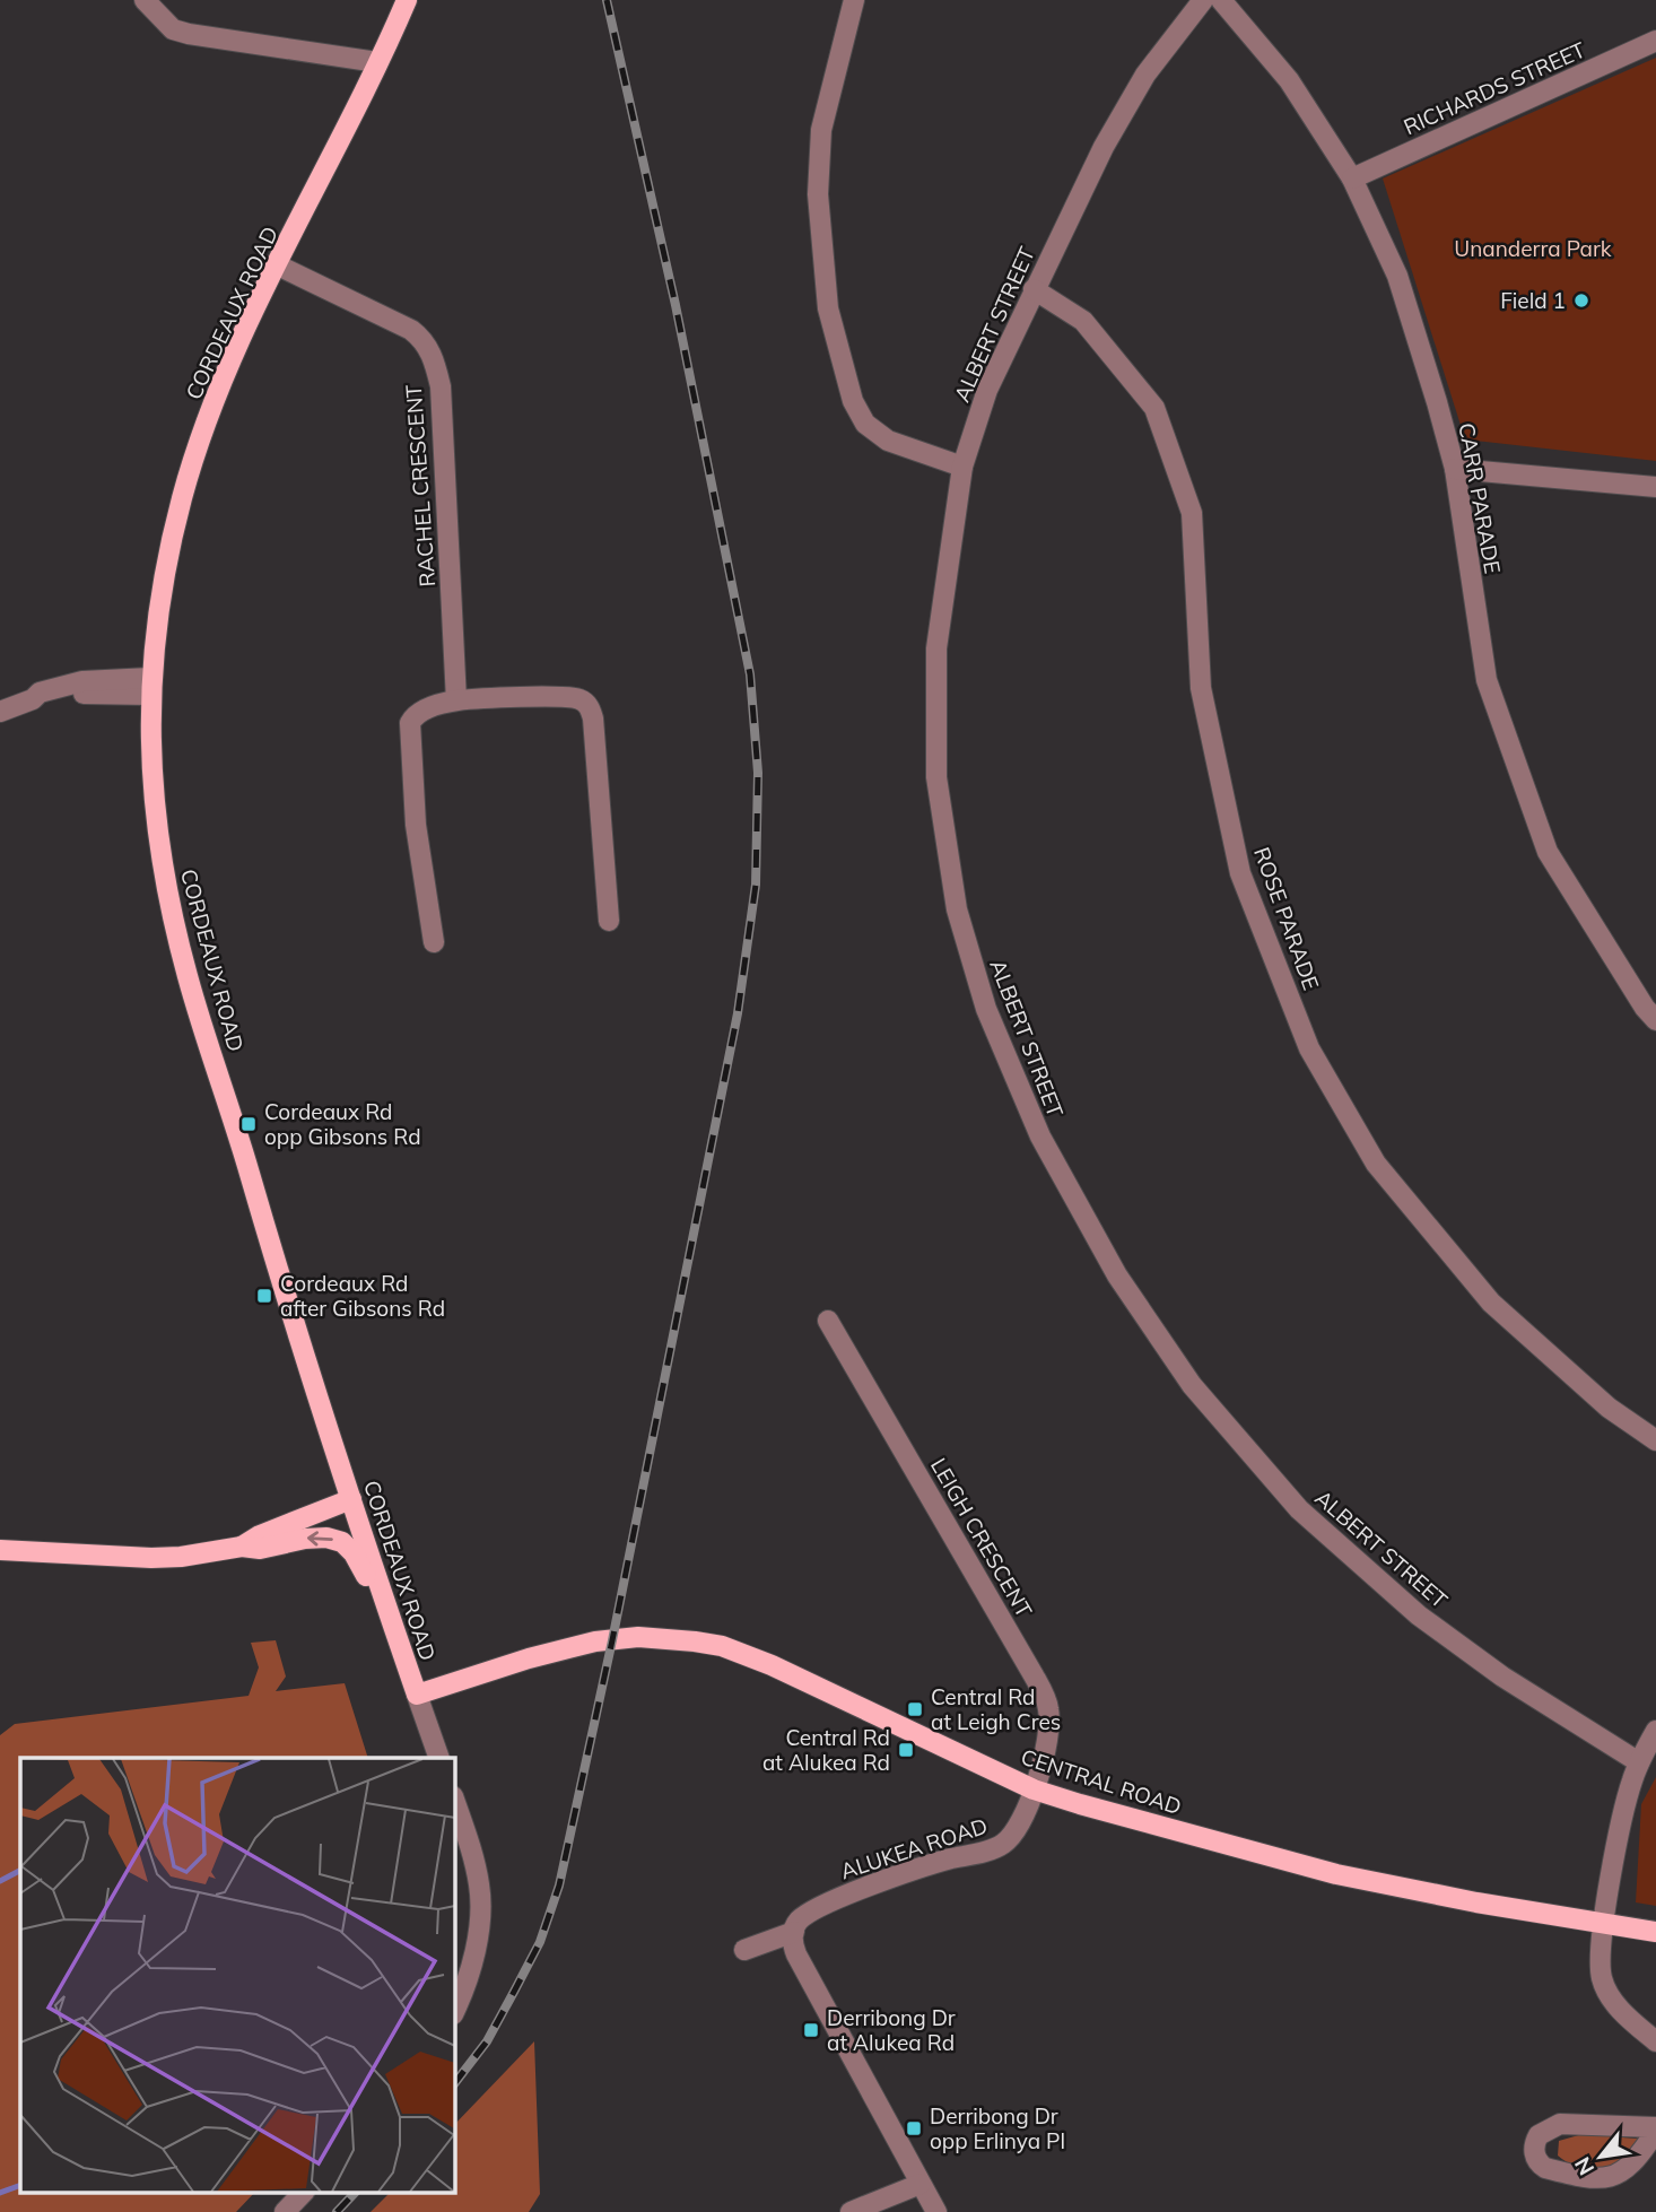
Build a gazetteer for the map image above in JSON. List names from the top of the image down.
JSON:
{
  "streets": {
    "main road": ["CORDEAUX ROAD", "CENTRAL ROAD"],
    "street": [
      "RICHARDS STREET",
      "ALBERT STREET",
      "RACHEL CRESCENT",
      "CARR PARADE",
      "ROSE PARADE",
      "LEIGH CRESCENT",
      "ALUKEA ROAD"
    ]
  },
  "crossings": [
    ["RICHARDS STREET", "CARR PARADE"],
    ["CORDEAUX ROAD", "RACHEL CRESCENT"],
    ["CORDEAUX ROAD", "CENTRAL ROAD"],
    ["ALBERT STREET", "ROSE PARADE"],
    ["LEIGH CRESCENT", "CENTRAL ROAD"],
    ["LEIGH CRESCENT", "ALUKEA ROAD"],
    ["CENTRAL ROAD", "ALUKEA ROAD"]
  ],
  "parks": ["Unanderra Park"],
  "places": {
    "other": ["Field 1"],
    "transit": [
      "Cordeaux Rd opp Gibsons Rd",
      "Cordeaux Rd after Gibsons Rd",
      "Central Rd at Leigh Cres",
      "Central Rd at Alukea Rd",
      "Derribong Dr at Alukea Rd",
      "Derribong Dr opp Erlinya Pl"
    ]
  },
  "north": "bottom left"
}
